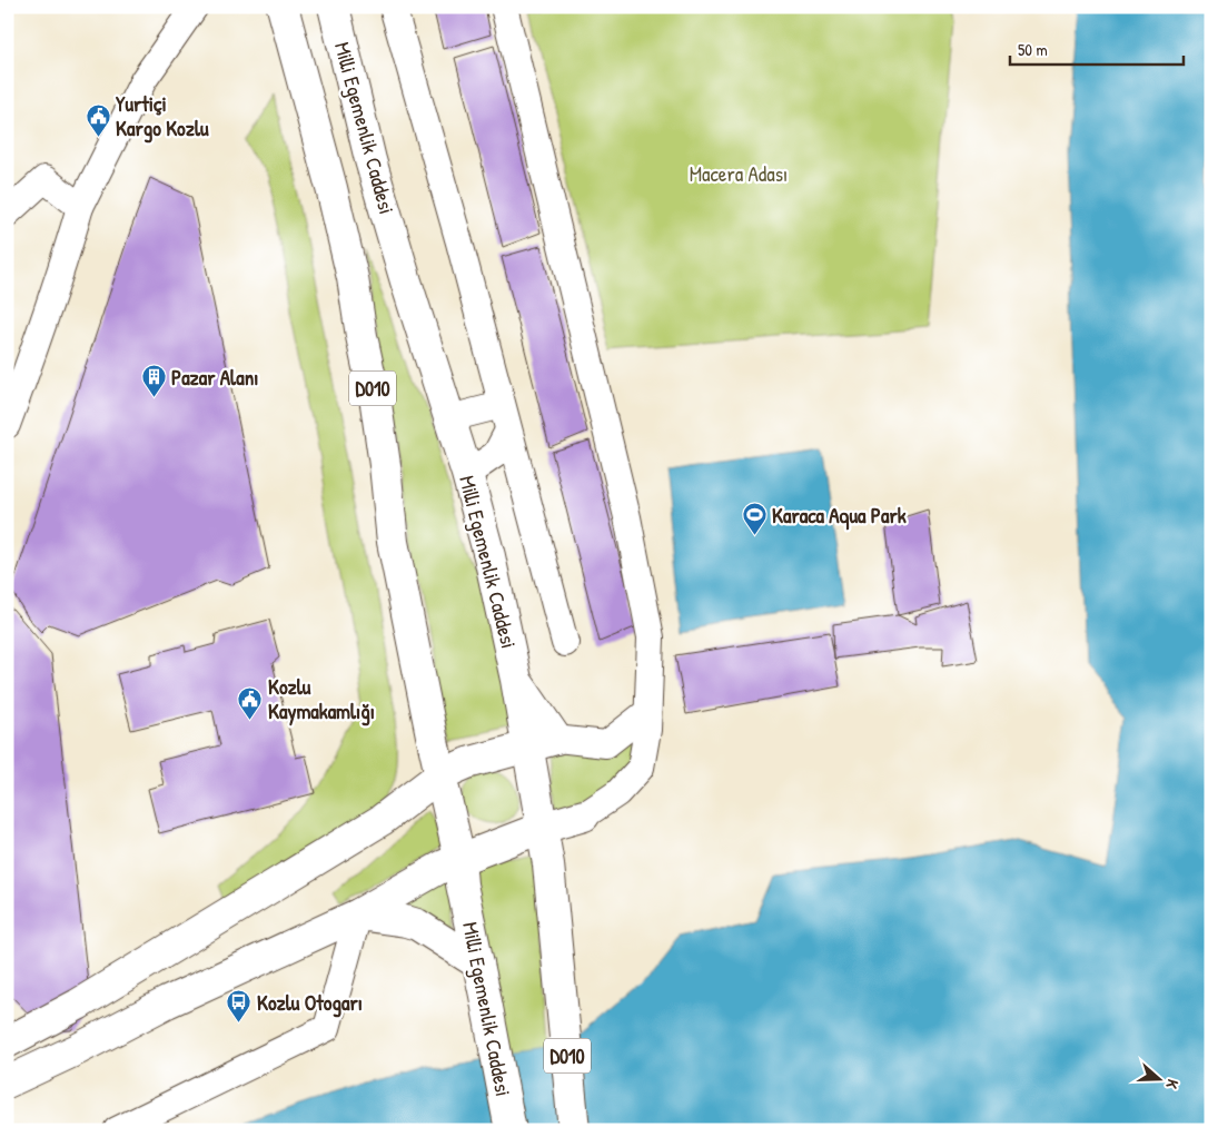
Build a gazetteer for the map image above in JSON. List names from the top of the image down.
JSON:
{
  "streets": {
    "highway": ["Milli Egemenlik Caddesi", "D010"]
  },
  "parks": ["Macera Adası"],
  "places": {
    "public building": ["Yurtiçi Kargo Kozlu", "Kozlu Kaymakamlığı"],
    "building": ["Pazar Alanı"],
    "sports": ["Karaca Aqua Park"],
    "bus stop": ["Kozlu Otogarı"]
  },
  "scale_bar": "50 m",
  "north": "right"
}
